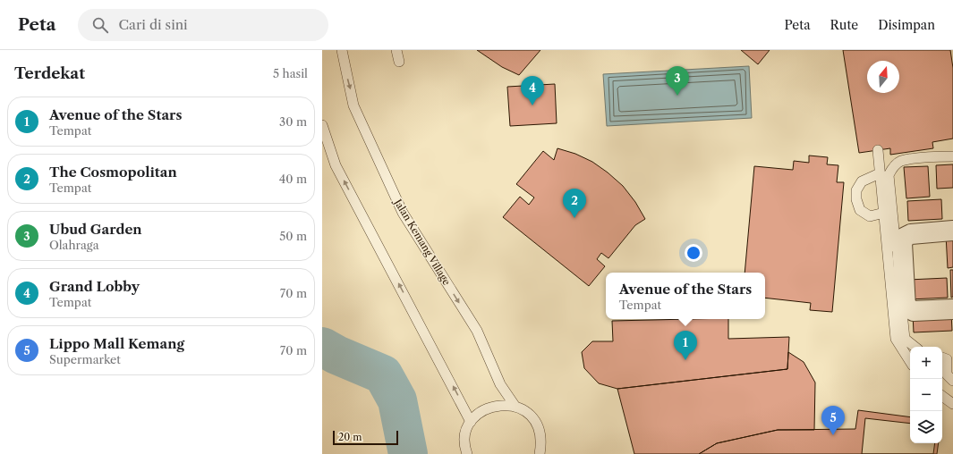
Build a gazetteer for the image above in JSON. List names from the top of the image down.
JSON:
{
  "streets": {
    "lane": ["Jalan Kemang Village"]
  },
  "scale_bar": "20 m",
  "north": "top",
  "page": {
    "header": "Peta",
    "search": "Cari di sini",
    "nav": ["Peta", "Rute", "Disimpan"],
    "heading": ["Terdekat", "5 hasil"],
    "pins": [
      "3",
      "4",
      "2",
      "1",
      "5"
    ],
    "list": [
      {
        "mark": "1",
        "name": "Avenue of the Stars",
        "note": "Tempat",
        "value": "30 m"
      },
      {
        "mark": "2",
        "name": "The Cosmopolitan",
        "note": "Tempat",
        "value": "40 m"
      },
      {
        "mark": "3",
        "name": "Ubud Garden",
        "note": "Olahraga",
        "value": "50 m"
      },
      {
        "mark": "4",
        "name": "Grand Lobby",
        "note": "Tempat",
        "value": "70 m"
      },
      {
        "mark": "5",
        "name": "Lippo Mall Kemang",
        "note": "Supermarket",
        "value": "70 m"
      }
    ],
    "popup": ["Avenue of the Stars", "Tempat"],
    "map_buttons": ["+", "−"],
    "scale": "20 m"
  }
}
